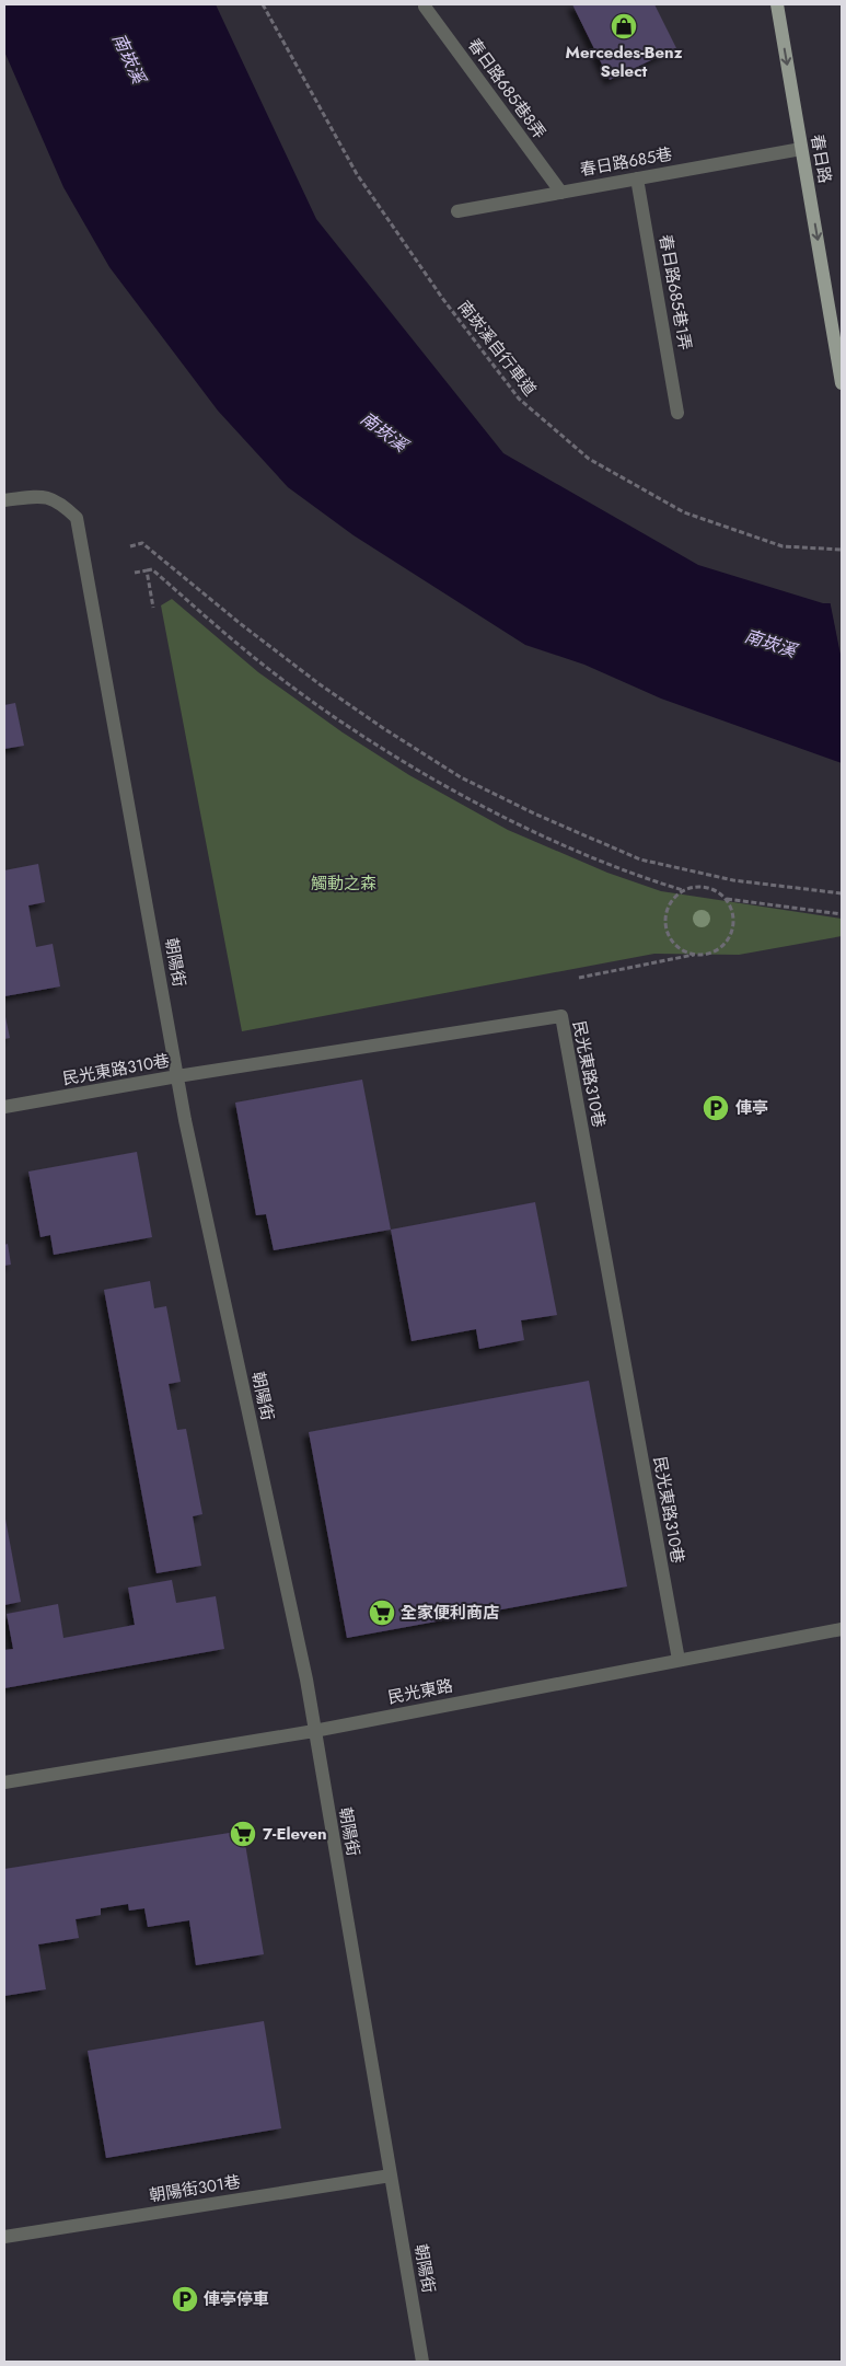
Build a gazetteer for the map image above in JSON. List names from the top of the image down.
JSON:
{
  "streets": {
    "main road": ["春日路"],
    "street": [
      "春日路685巷8弄",
      "春日路685巷",
      "春日路685巷1弄",
      "朝陽街",
      "民光東路310巷",
      "民光東路",
      "朝陽街301巷"
    ],
    "path": ["南崁溪自行車道"]
  },
  "crossings": [
    ["春日路685巷8弄", "春日路685巷"],
    ["春日路", "春日路685巷"],
    ["春日路685巷", "春日路685巷1弄"],
    ["朝陽街", "民光東路310巷"],
    ["朝陽街", "民光東路"],
    ["朝陽街", "朝陽街301巷"],
    ["民光東路310巷", "民光東路"]
  ],
  "one_way": ["春日路"],
  "water": ["南崁溪"],
  "parks": ["觸動之森"],
  "places": {
    "shop": ["Mercedes-Benz Select"],
    "parking": ["俥亭", "俥亭停車"],
    "supermarket": ["全家便利商店", "7-Eleven"]
  }
}
